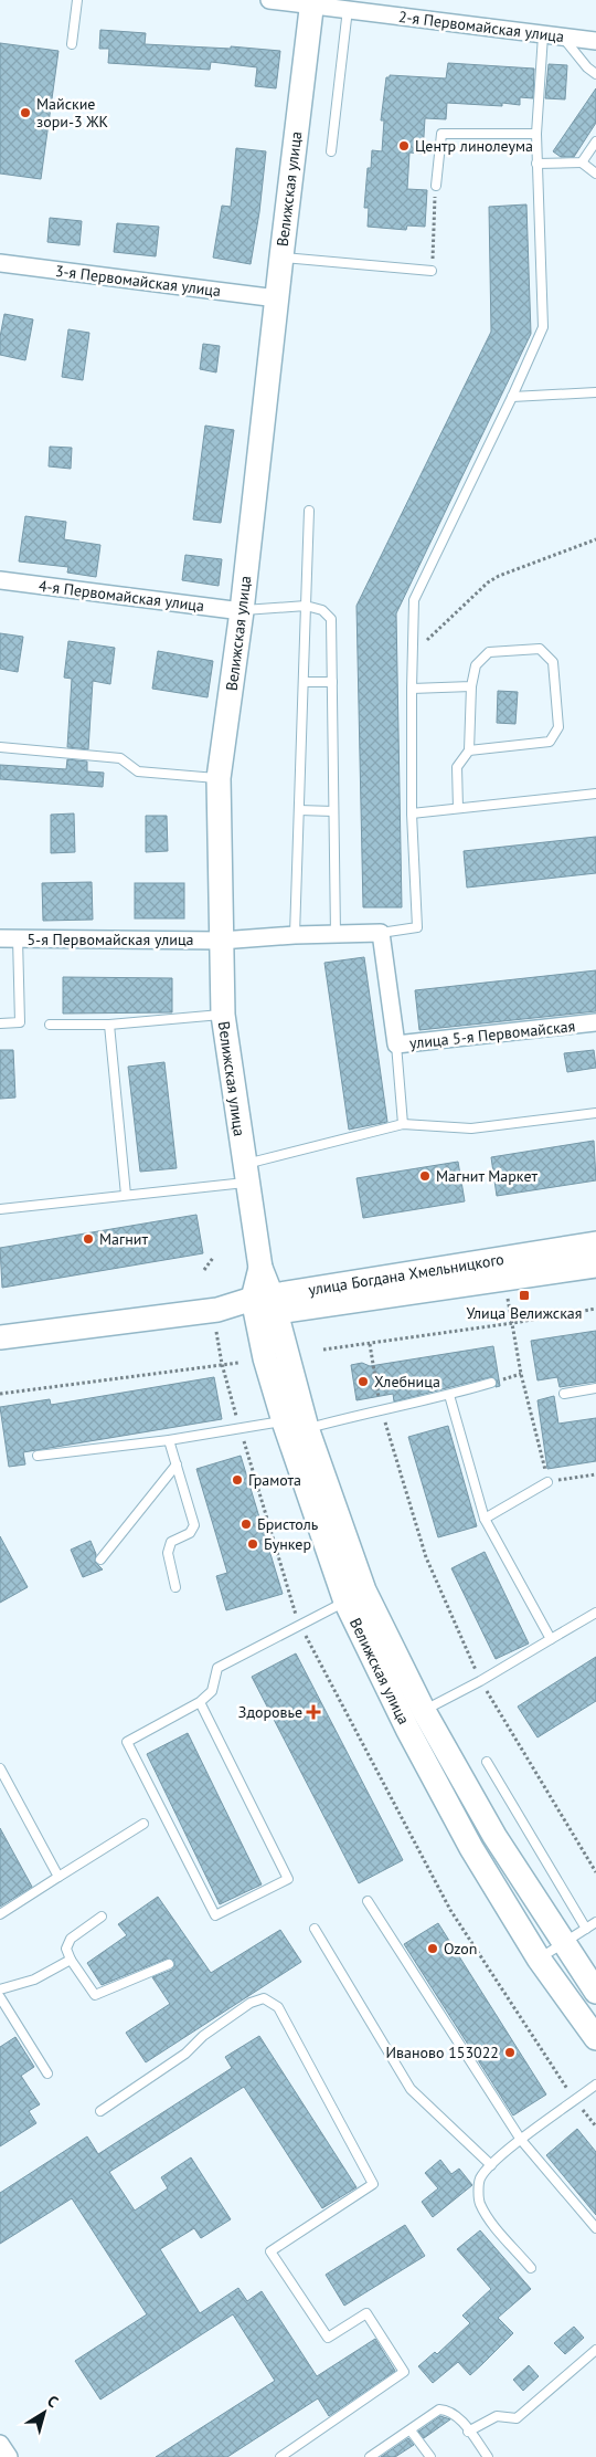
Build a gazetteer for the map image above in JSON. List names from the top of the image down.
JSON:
{
  "streets": {
    "main road": ["Велижская улица", "улица Богдана Хмельницкого"],
    "street": [
      "2-я Первомайская улица",
      "3-я Первомайская улица",
      "4-я Первомайская улица",
      "5-я Первомайская улица",
      "улица 5-я Первомайская"
    ]
  },
  "crossings": [
    ["2-я Первомайская улица", "Велижская улица"],
    ["Велижская улица", "3-я Первомайская улица"],
    ["Велижская улица", "4-я Первомайская улица"],
    ["Велижская улица", "5-я Первомайская улица"],
    ["Велижская улица", "улица Богдана Хмельницкого"]
  ],
  "places": {
    "other": [
      "Майские зори-3 ЖК",
      "Центр линолеума",
      "Магнит Маркет",
      "Магнит",
      "Хлебница",
      "Грамота",
      "Бристоль",
      "Бункер",
      "Ozon",
      "Иваново 153022"
    ],
    "transit": ["Улица Велижская"],
    "health": ["Здоровье"]
  },
  "north": "top right"
}
